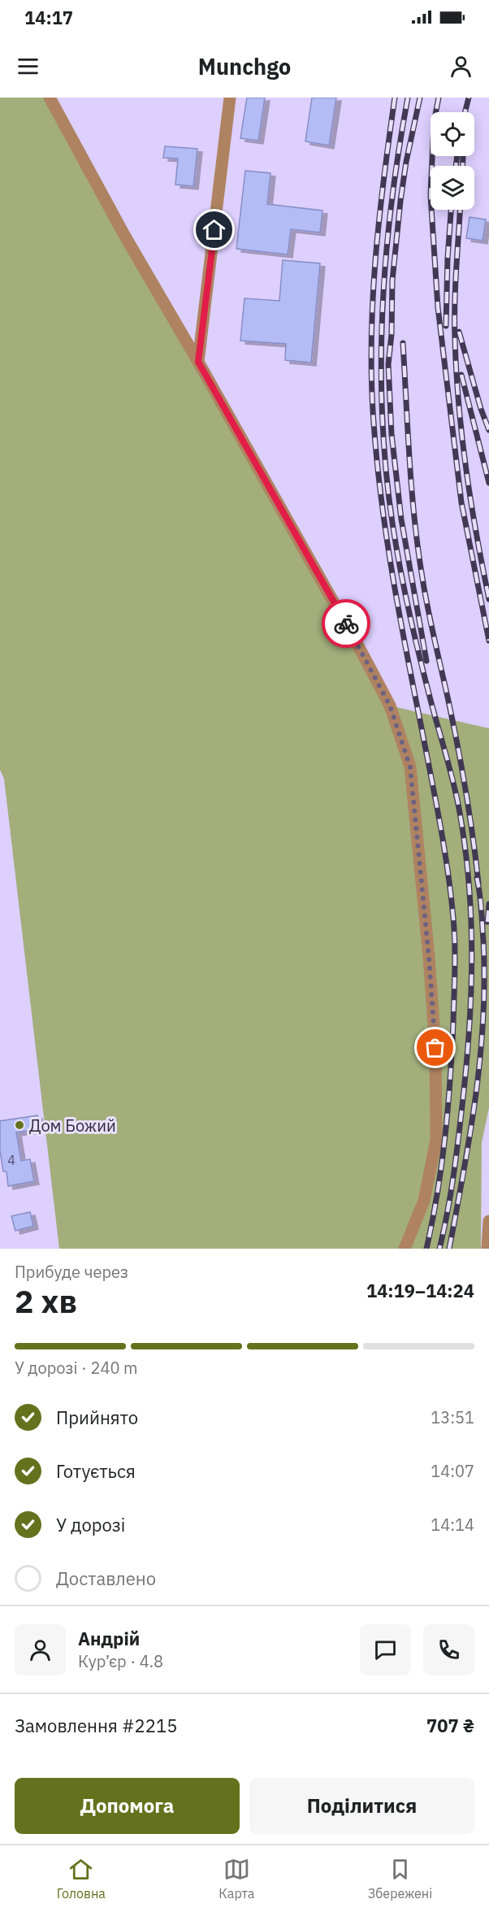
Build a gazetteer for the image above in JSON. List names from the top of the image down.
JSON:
{
  "places": ["Дом Божий"],
  "house_numbers": ["4"],
  "page": {
    "status": "14:17",
    "header": "Munchgo",
    "heading": ["2 хв", "Прибуде через", "14:19–14:24"],
    "panel": [
      "Андрій",
      "Кур’єр · 4.8",
      "Замовлення #2215",
      "707 ₴"
    ],
    "bar": "У дорозі · 240 m",
    "list": [
      ["Прийнято", "13:51"],
      ["Готується", "14:07"],
      ["У дорозі", "14:14"],
      "Доставлено"
    ],
    "buttons": ["Допомога", "Поділитися"],
    "tabs": ["Головна", "Карта", "Збережені"]
  }
}
